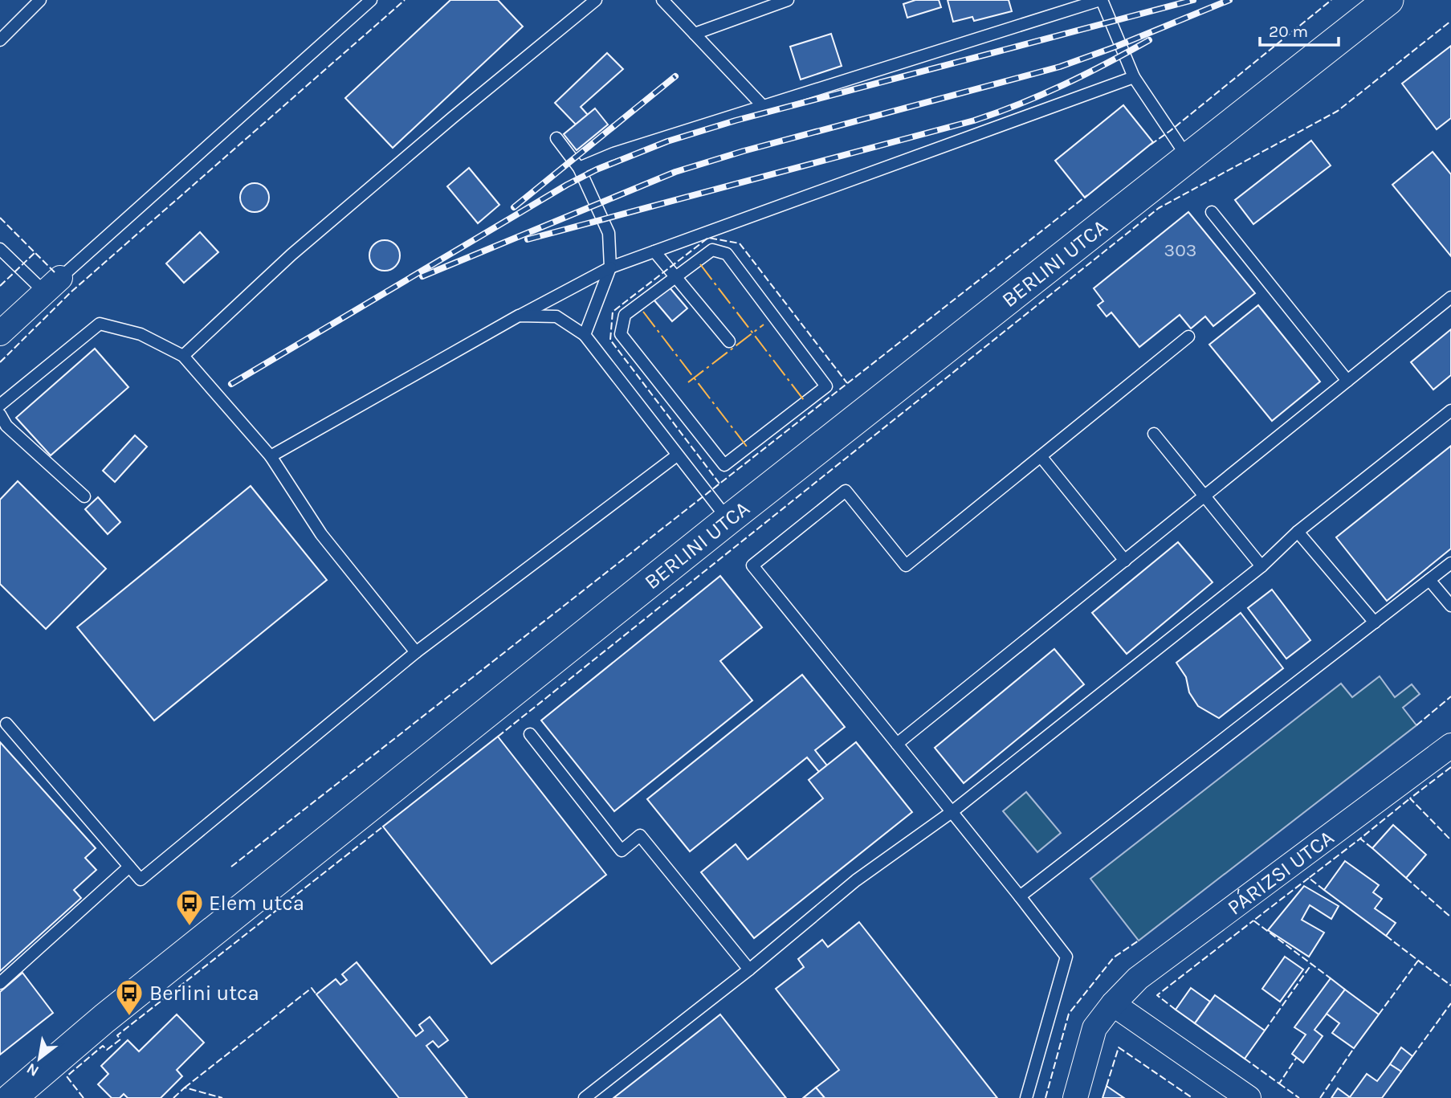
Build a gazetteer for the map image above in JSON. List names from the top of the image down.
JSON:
{
  "streets": {
    "street": ["BERLINI UTCA", "PÁRIZSI UTCA"]
  },
  "places": {
    "bus stop": ["Elem utca", "Berlini utca"]
  },
  "house_numbers": ["303"],
  "scale_bar": "20 m",
  "north": "bottom left"
}
